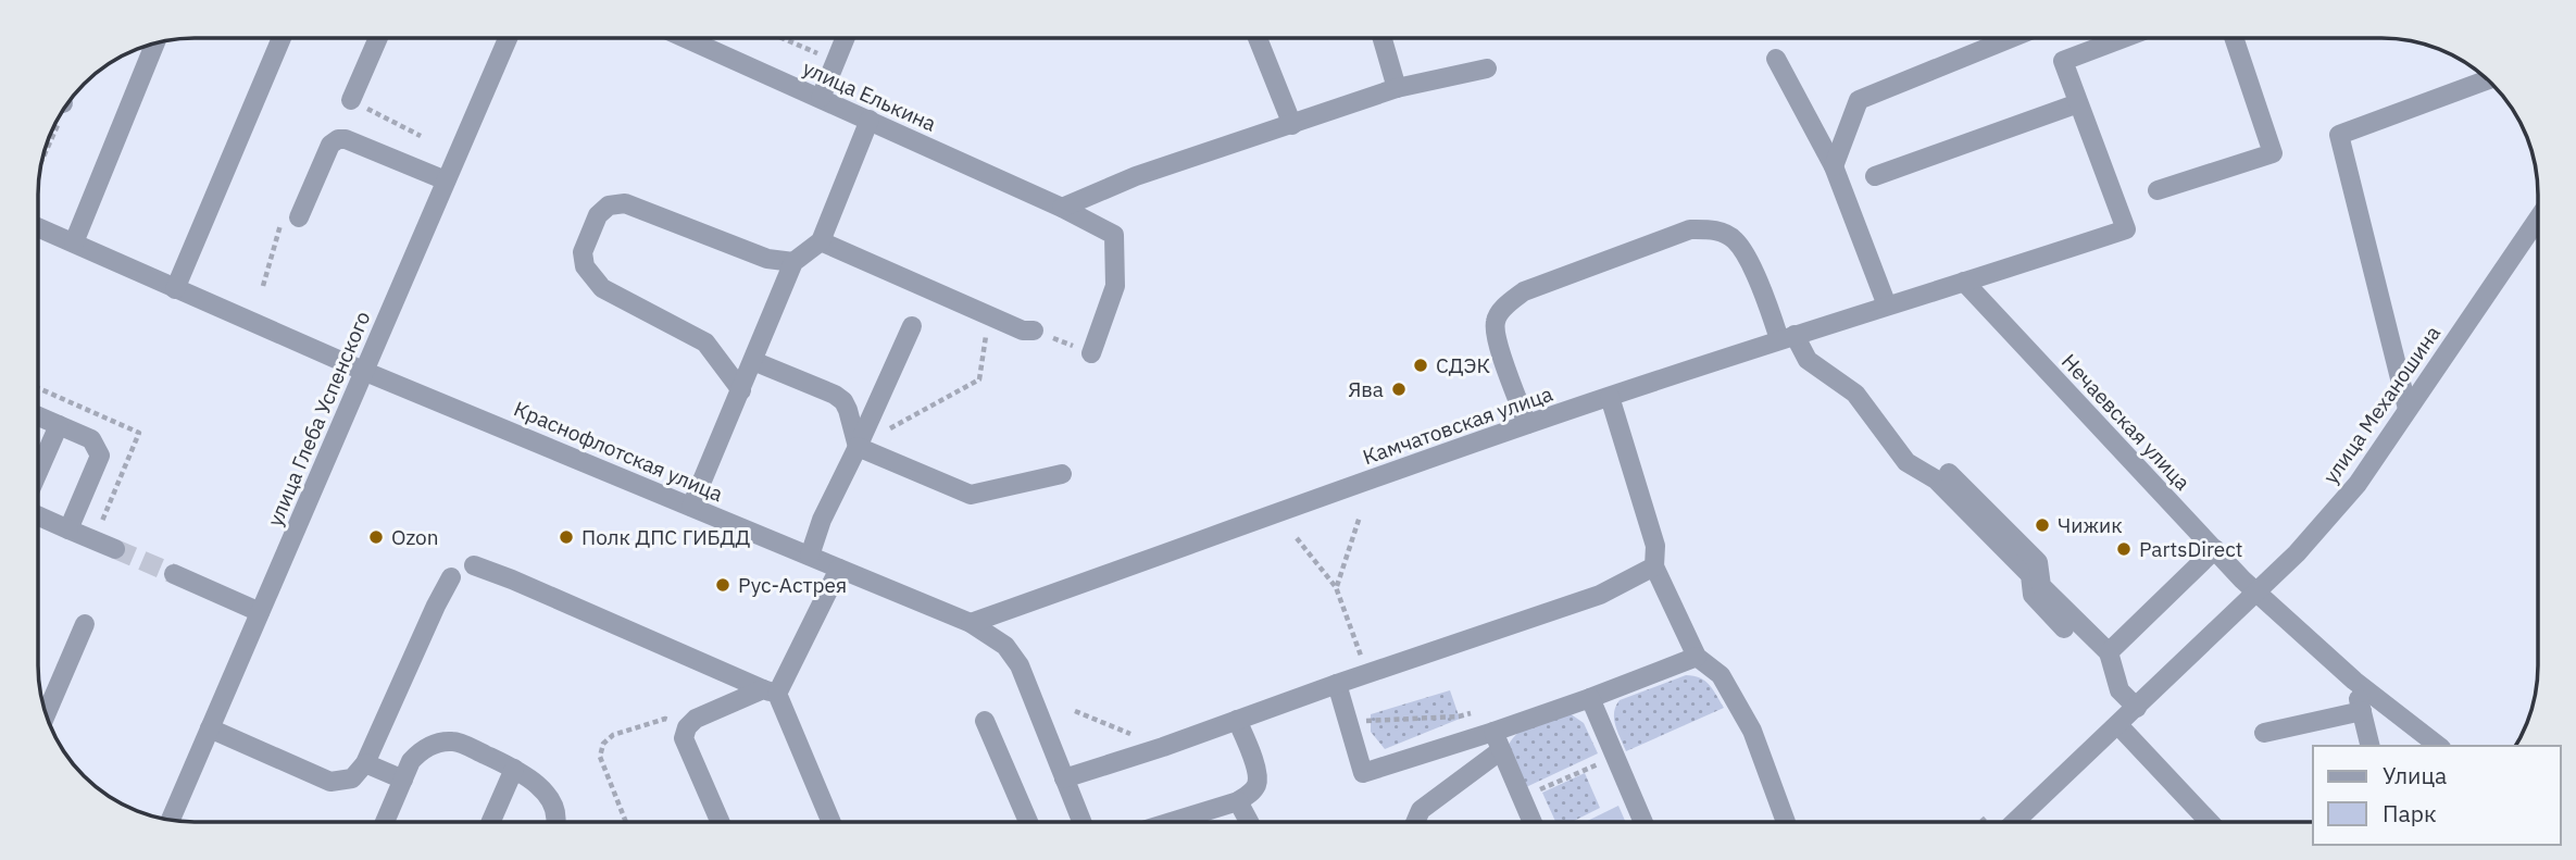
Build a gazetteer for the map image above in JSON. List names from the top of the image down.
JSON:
{
  "streets": {
    "street": [
      "улица Елькина",
      "улица Механошина",
      "улица Глеба Успенского",
      "Нечаевская улица",
      "Камчатовская улица",
      "Краснофлотская улица"
    ]
  },
  "crossings": [
    ["улица Механошина", "Нечаевская улица"],
    ["улица Глеба Успенского", "Краснофлотская улица"],
    ["Нечаевская улица", "Камчатовская улица"],
    ["Камчатовская улица", "Краснофлотская улица"]
  ],
  "places": [
    "СДЭК",
    "Ява",
    "Чижик",
    "Ozon",
    "Полк ДПС ГИБДД",
    "PartsDirect",
    "Рус-Астрея"
  ],
  "legend": ["Улица", "Парк"]
}
